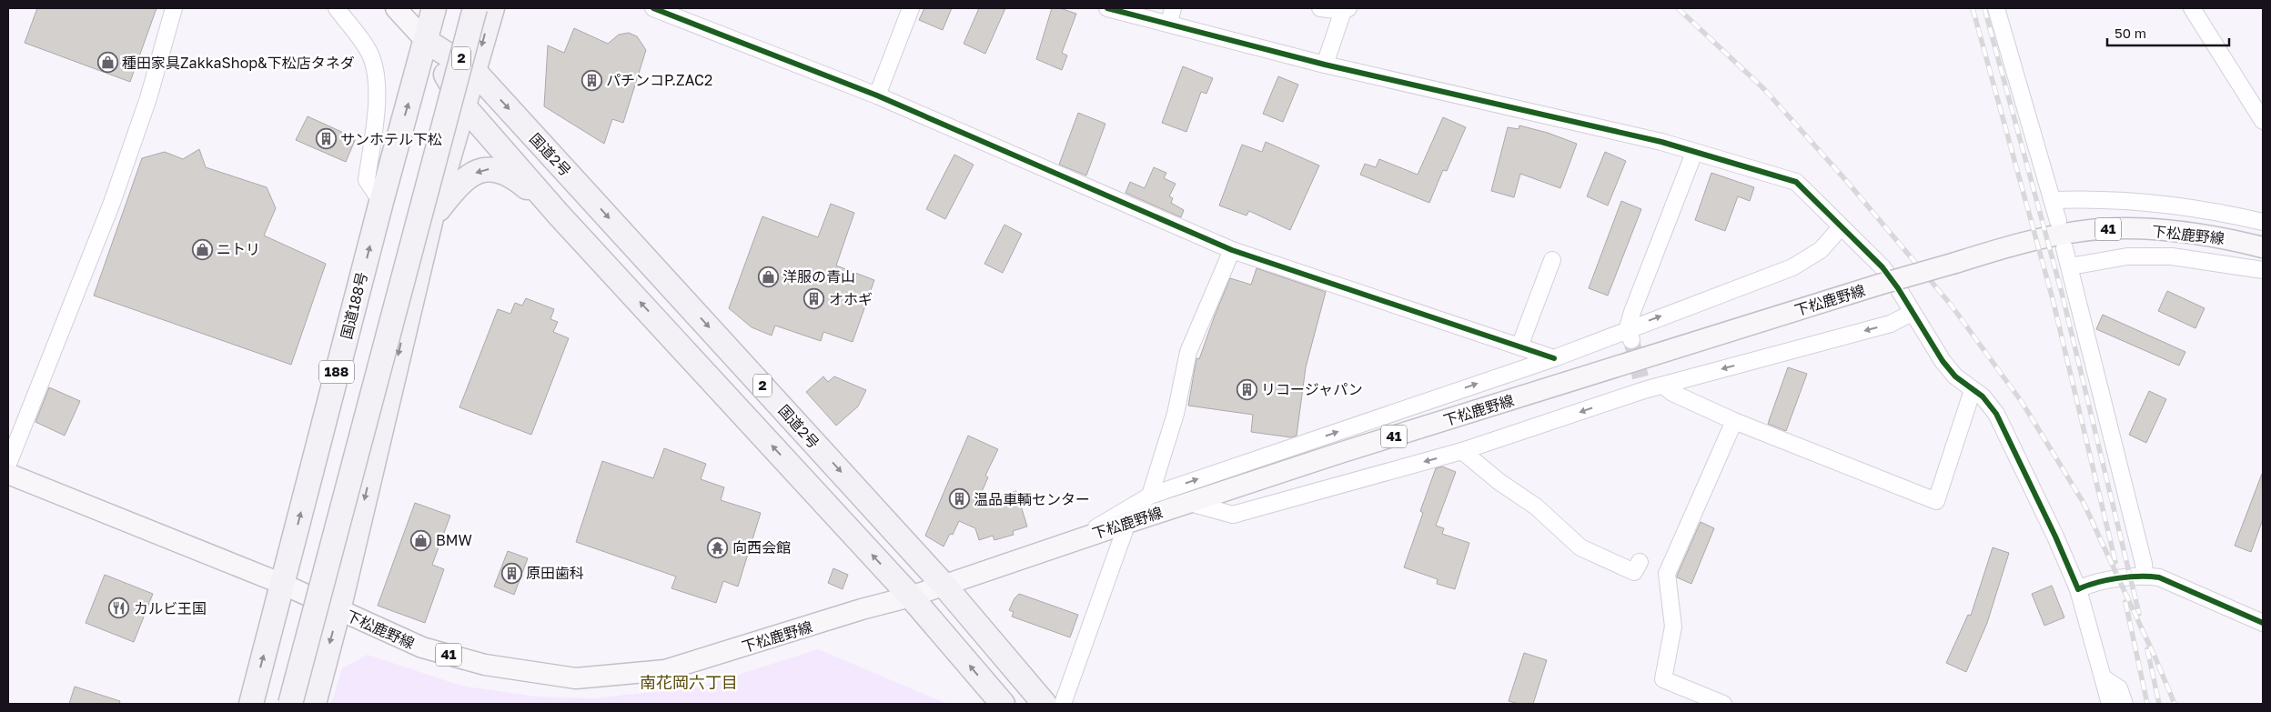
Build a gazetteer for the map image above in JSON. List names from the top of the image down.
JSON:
{
  "streets": {
    "highway": [
      "2",
      "国道2号",
      "国道188号",
      "188"
    ],
    "main road": ["41", "下松鹿野線"]
  },
  "crossings": [
    ["2", "国道2号"],
    ["2", "下松鹿野線"],
    ["2", "国道188号"],
    ["2", "188"],
    ["国道2号", "下松鹿野線"],
    ["国道2号", "国道188号"],
    ["国道2号", "188"],
    ["下松鹿野線", "国道188号"],
    ["下松鹿野線", "188"]
  ],
  "districts": ["南花岡六丁目"],
  "places": {
    "shop": [
      "種田家具ZakkaShop&下松店タネダ",
      "ニトリ",
      "洋服の青山",
      "BMW"
    ],
    "building": [
      "パチンコP.ZAC2",
      "サンホテル下松",
      "オホギ",
      "リコージャパン",
      "温品車輌センター",
      "原田歯科"
    ],
    "temple": ["向西会館"],
    "restaurant": ["カルビ王国"]
  },
  "scale_bar": "50 m"
}
